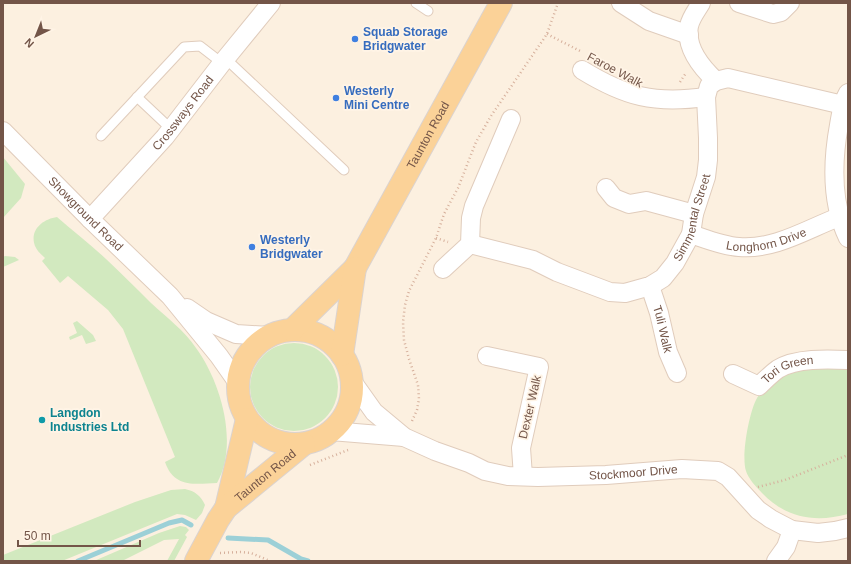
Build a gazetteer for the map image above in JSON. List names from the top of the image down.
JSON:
{
  "streets": {
    "main road": ["Taunton Road"],
    "street": [
      "Faroe Walk",
      "Crossways Road",
      "Showground Road",
      "Simmental Street",
      "Longhorn Drive",
      "Tuli Walk",
      "Tori Green",
      "Dexter Walk",
      "Stockmoor Drive"
    ]
  },
  "crossings": [
    ["Faroe Walk", "Simmental Street"],
    ["Crossways Road", "Showground Road"],
    ["Taunton Road", "Showground Road"],
    ["Taunton Road", "Stockmoor Drive"],
    ["Showground Road", "Stockmoor Drive"],
    ["Simmental Street", "Longhorn Drive"],
    ["Simmental Street", "Tuli Walk"],
    ["Dexter Walk", "Stockmoor Drive"]
  ],
  "places": [
    "Squab Storage Bridgwater",
    "Westerly Mini Centre",
    "Westerly Bridgwater",
    "Langdon Industries Ltd"
  ],
  "scale_bar": "50 m",
  "north": "bottom left"
}
